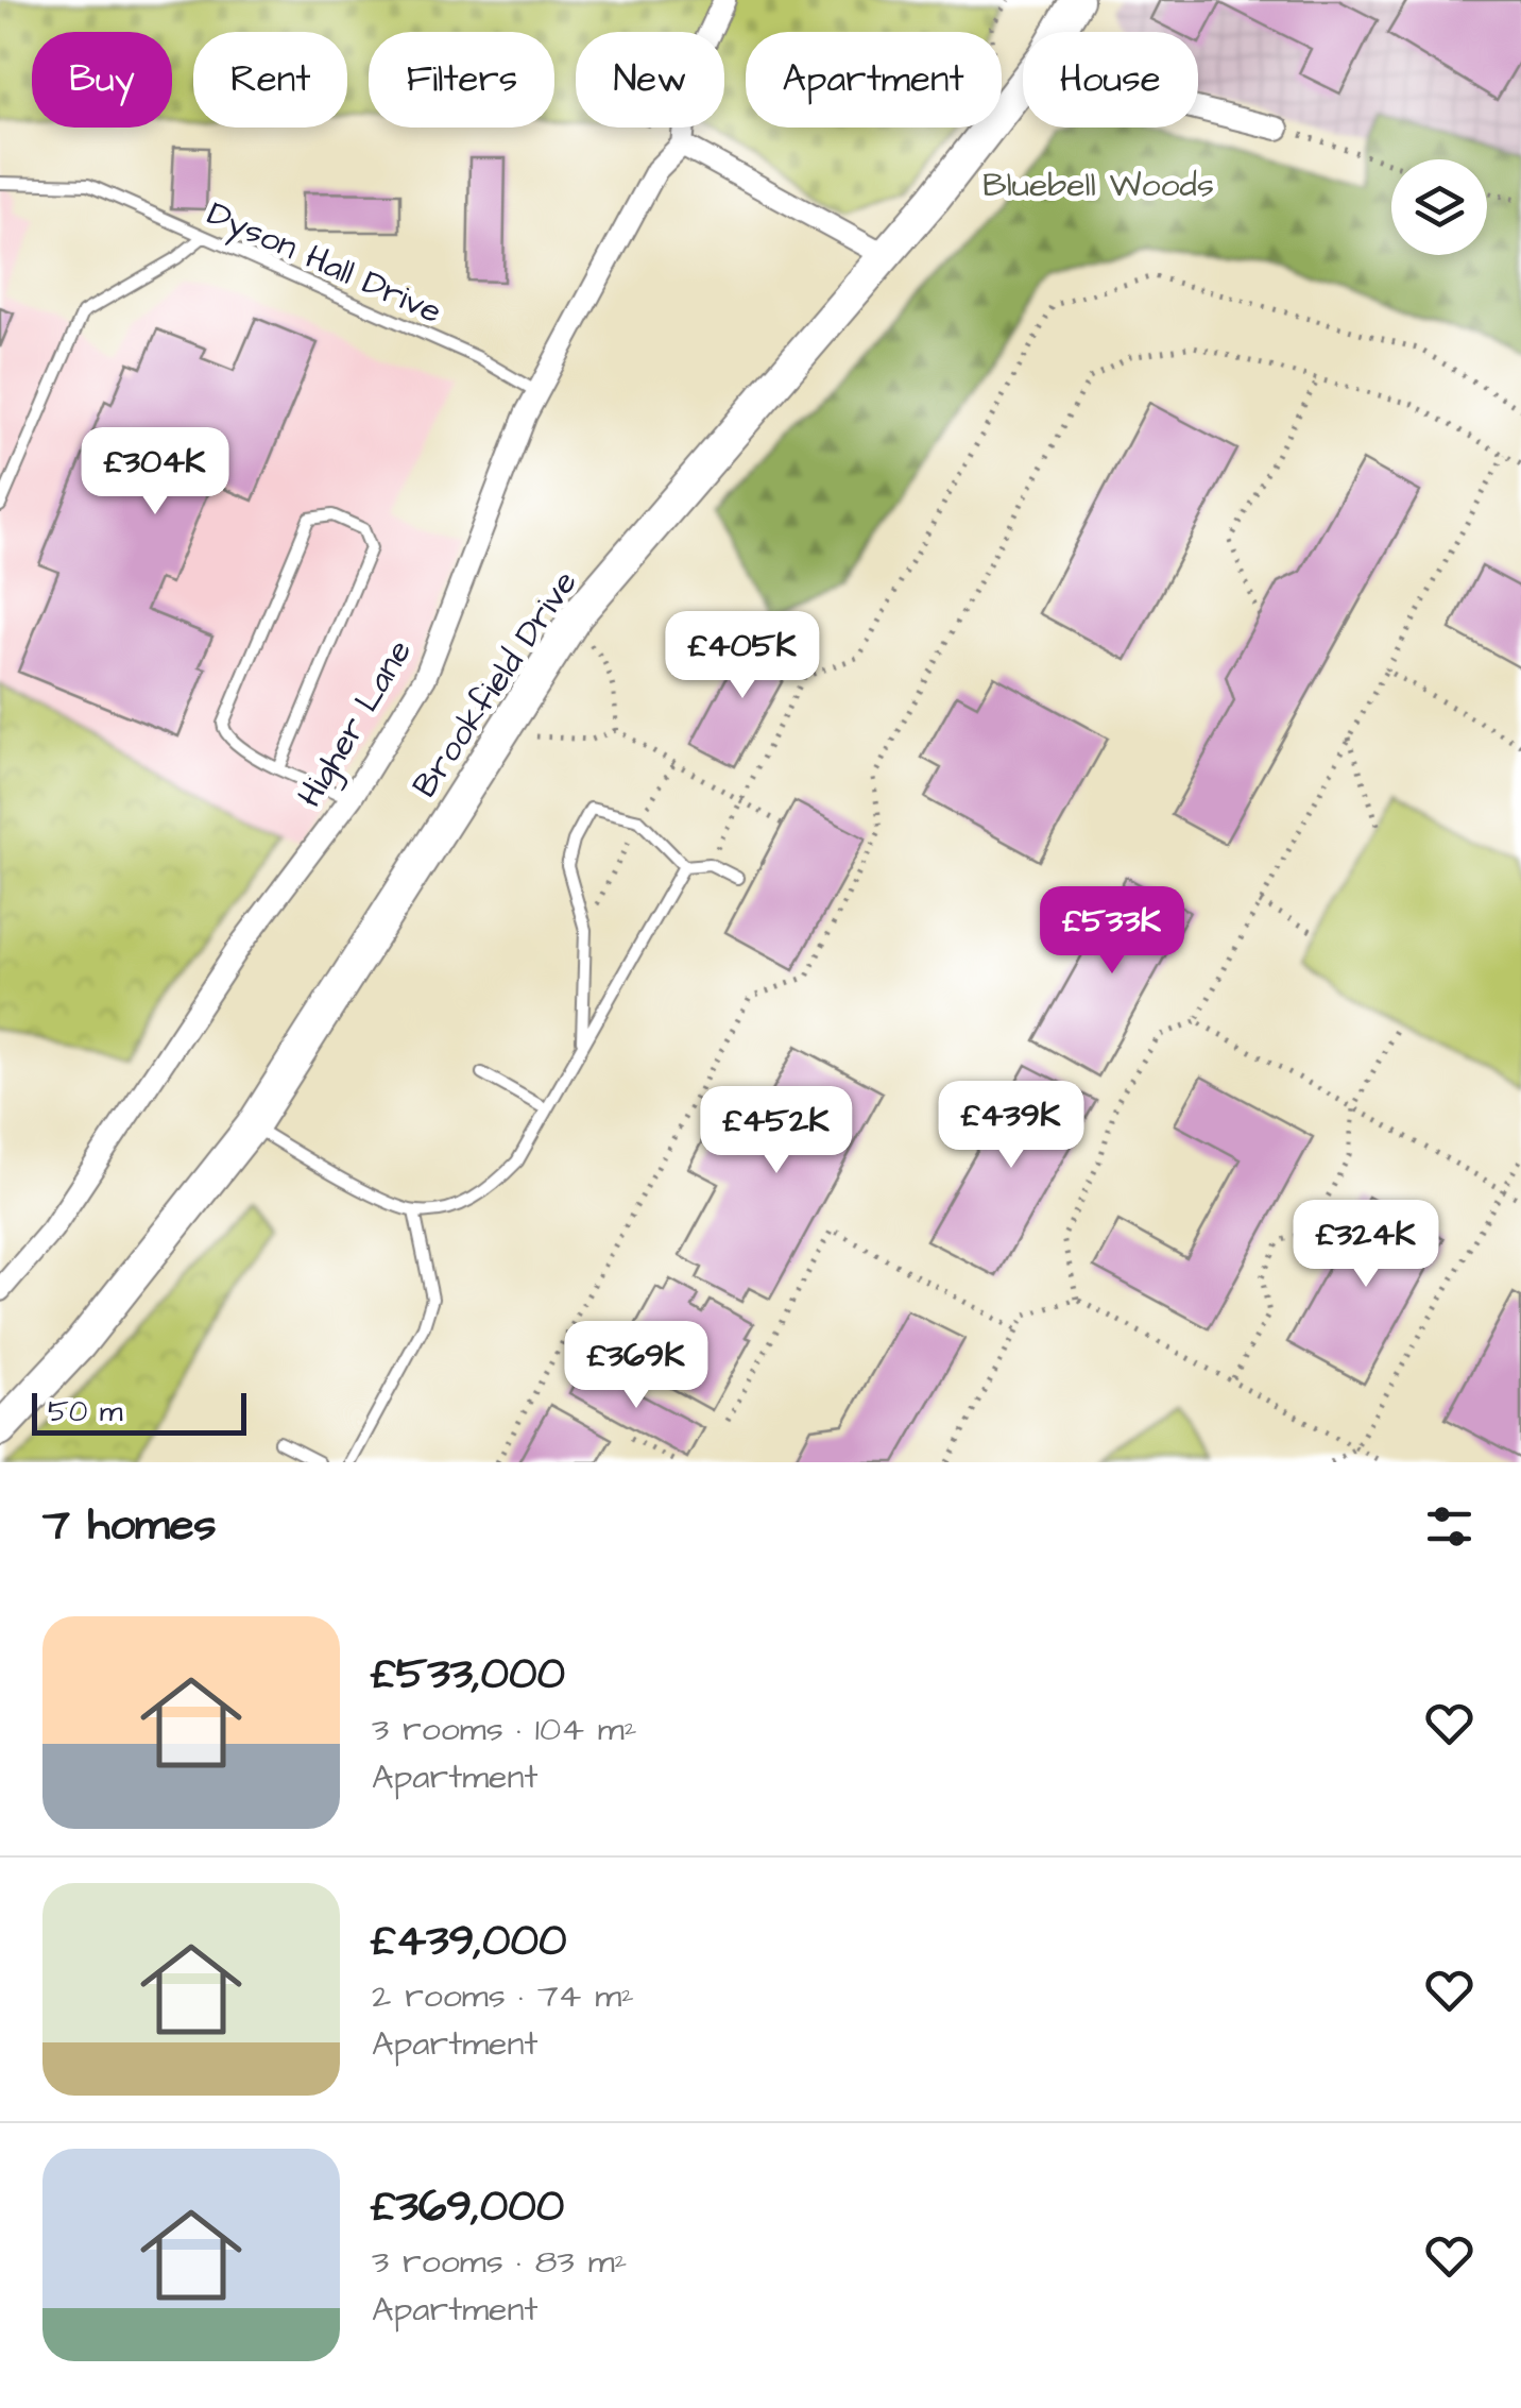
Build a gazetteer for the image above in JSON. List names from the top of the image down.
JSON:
{
  "streets": {
    "street": ["Brookfield Drive", "Higher Lane"],
    "lane": ["Dyson Hall Drive"]
  },
  "crossings": [
    ["Dyson Hall Drive", "Higher Lane"]
  ],
  "parks": ["Bluebell Woods"],
  "scale_bar": "50 m",
  "page": {
    "chip": [
      "Buy",
      "Rent",
      "Filters",
      "New",
      "Apartment",
      "House"
    ],
    "price": [
      "£304K",
      "£405K",
      "£533K",
      "£439K",
      "£452K",
      "£324K",
      "£369K"
    ],
    "scale": "50 m",
    "heading": "7 homes",
    "list": [
      {
        "name": "£533,000",
        "note": "3 rooms · 104 m² · Apartment"
      },
      {
        "name": "£439,000",
        "note": "2 rooms · 74 m² · Apartment"
      },
      {
        "name": "£369,000",
        "note": "3 rooms · 83 m² · Apartment"
      }
    ]
  }
}
